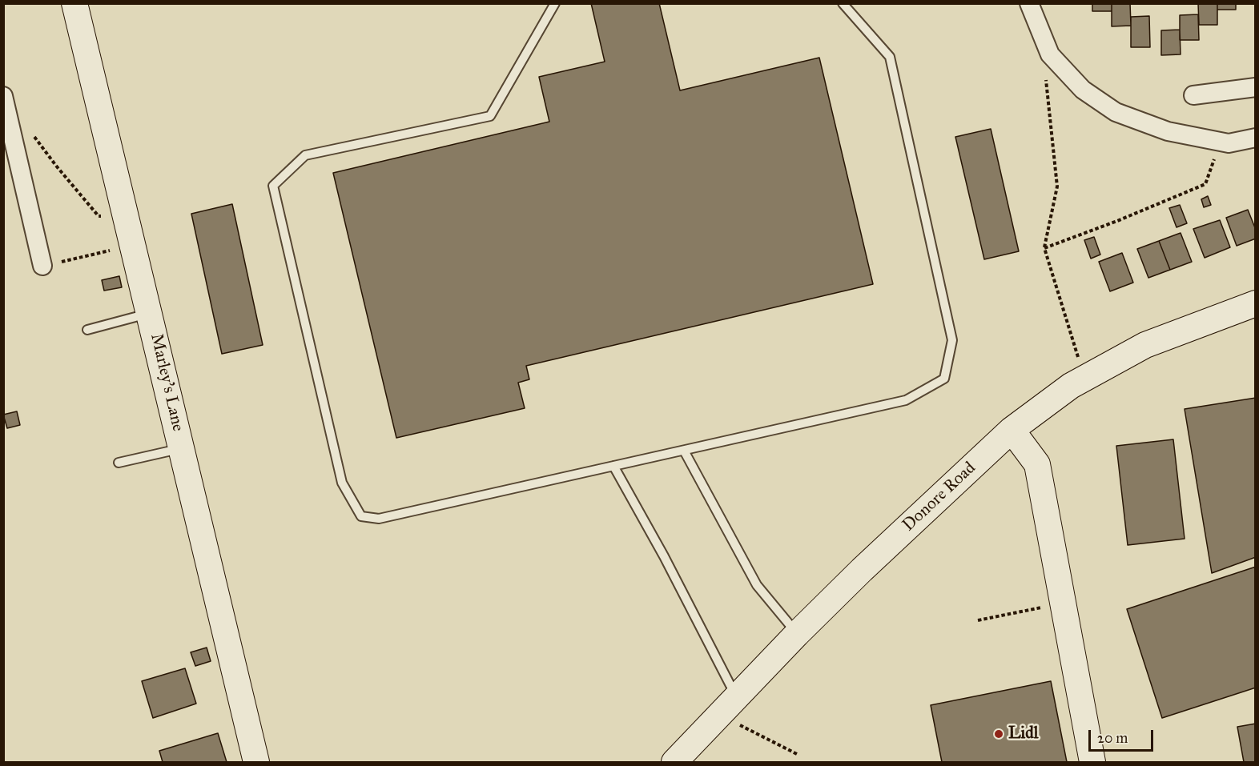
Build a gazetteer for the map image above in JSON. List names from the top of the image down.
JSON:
{
  "streets": {
    "street": ["Marley's Lane", "Donore Road"]
  },
  "places": ["Lidl"],
  "scale_bar": "20 m"
}
